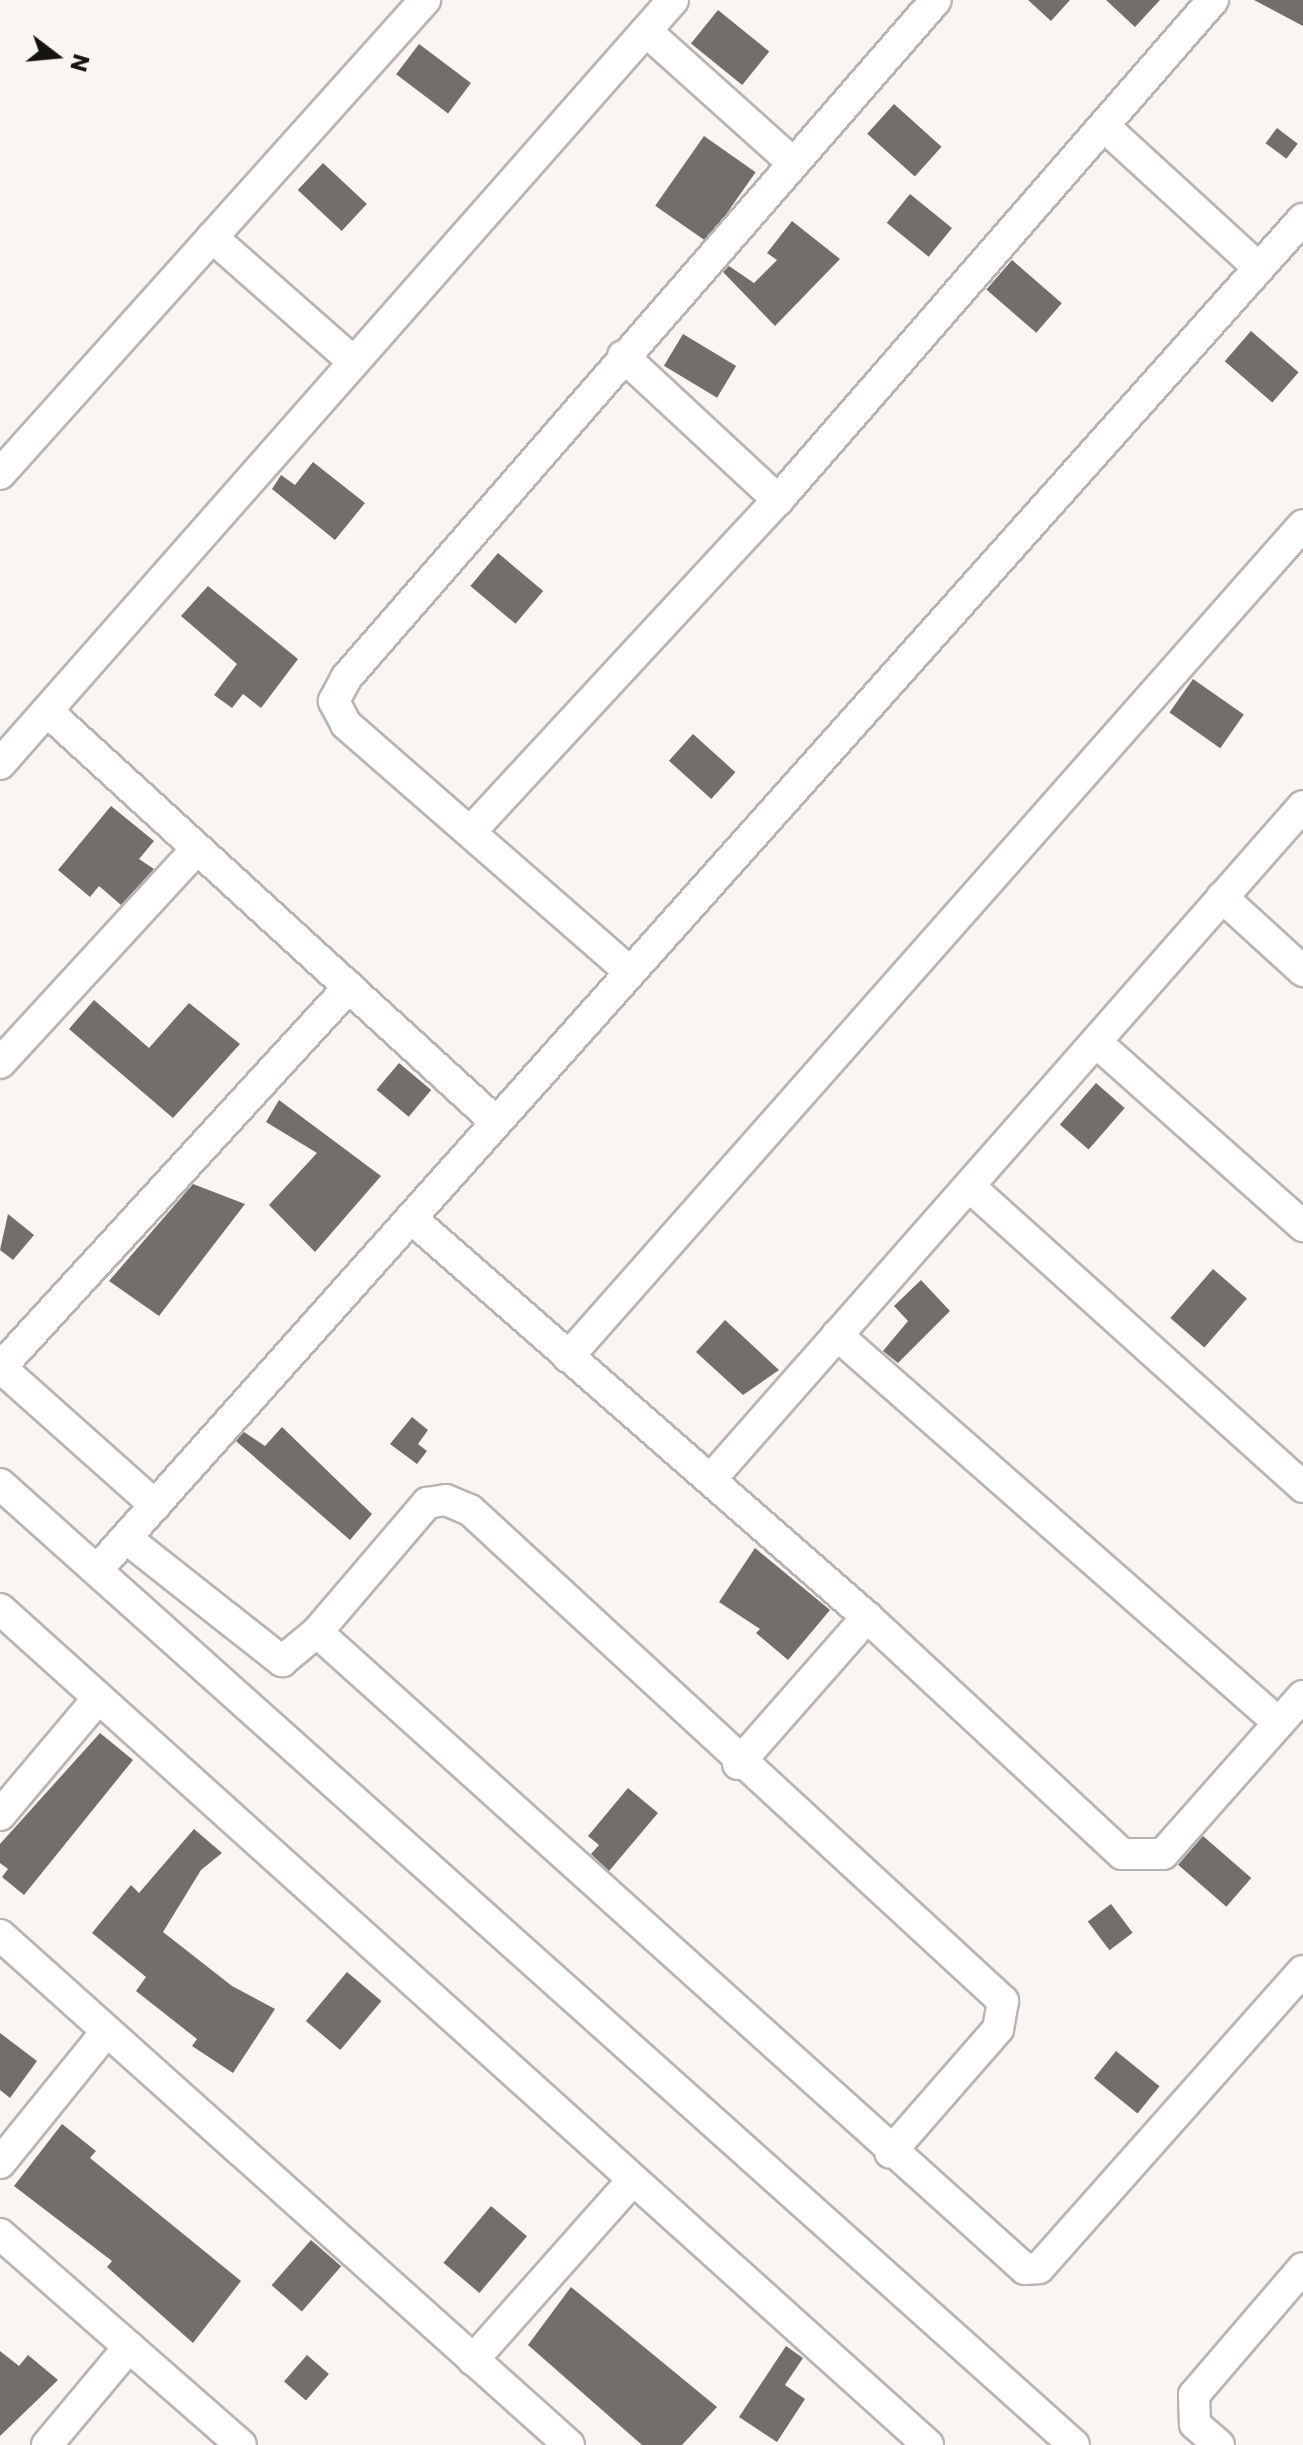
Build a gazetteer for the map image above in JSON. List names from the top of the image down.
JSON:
{
  "north": "right"
}
